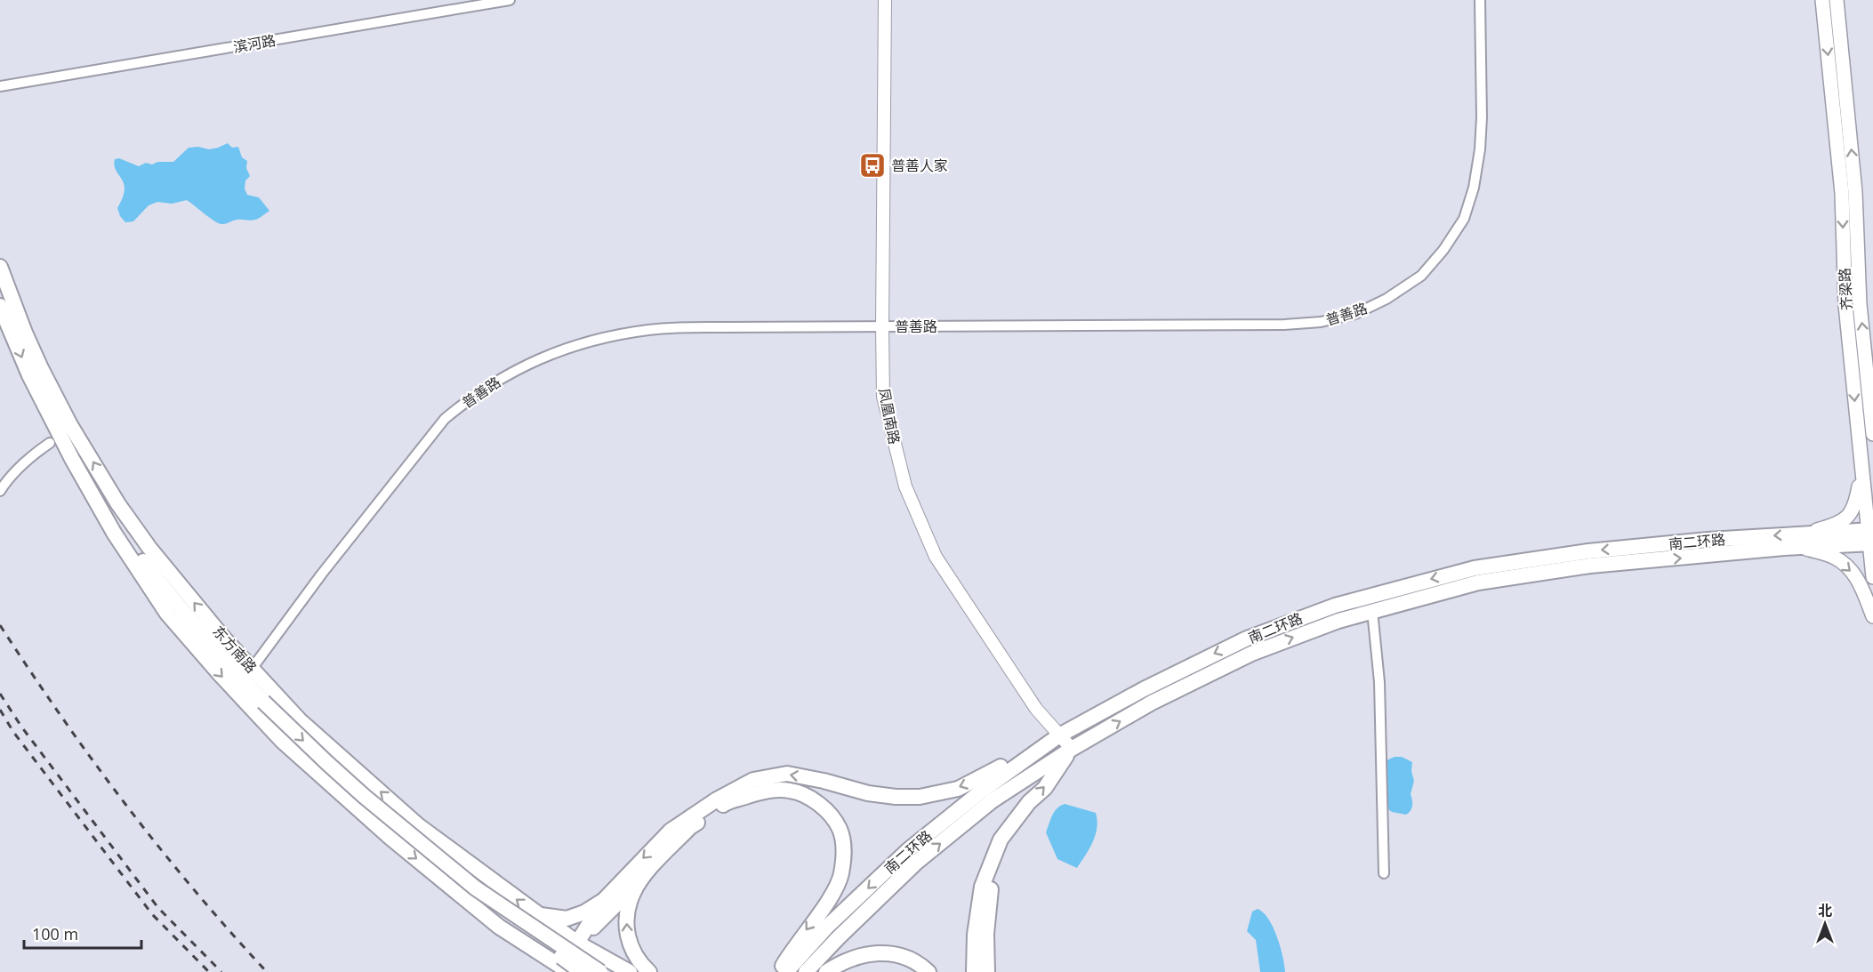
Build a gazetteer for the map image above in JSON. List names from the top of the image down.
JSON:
{
  "streets": {
    "main road": ["齐梁路", "南二环路", "东方南路"],
    "street": ["滨河路", "普善路", "凤凰南路"]
  },
  "crossings": [
    ["齐梁路", "南二环路"],
    ["普善路", "凤凰南路"],
    ["普善路", "东方南路"],
    ["凤凰南路", "南二环路"]
  ],
  "places": {
    "bus stop": ["普善人家"]
  },
  "scale_bar": "100 m",
  "north": "top"
}
